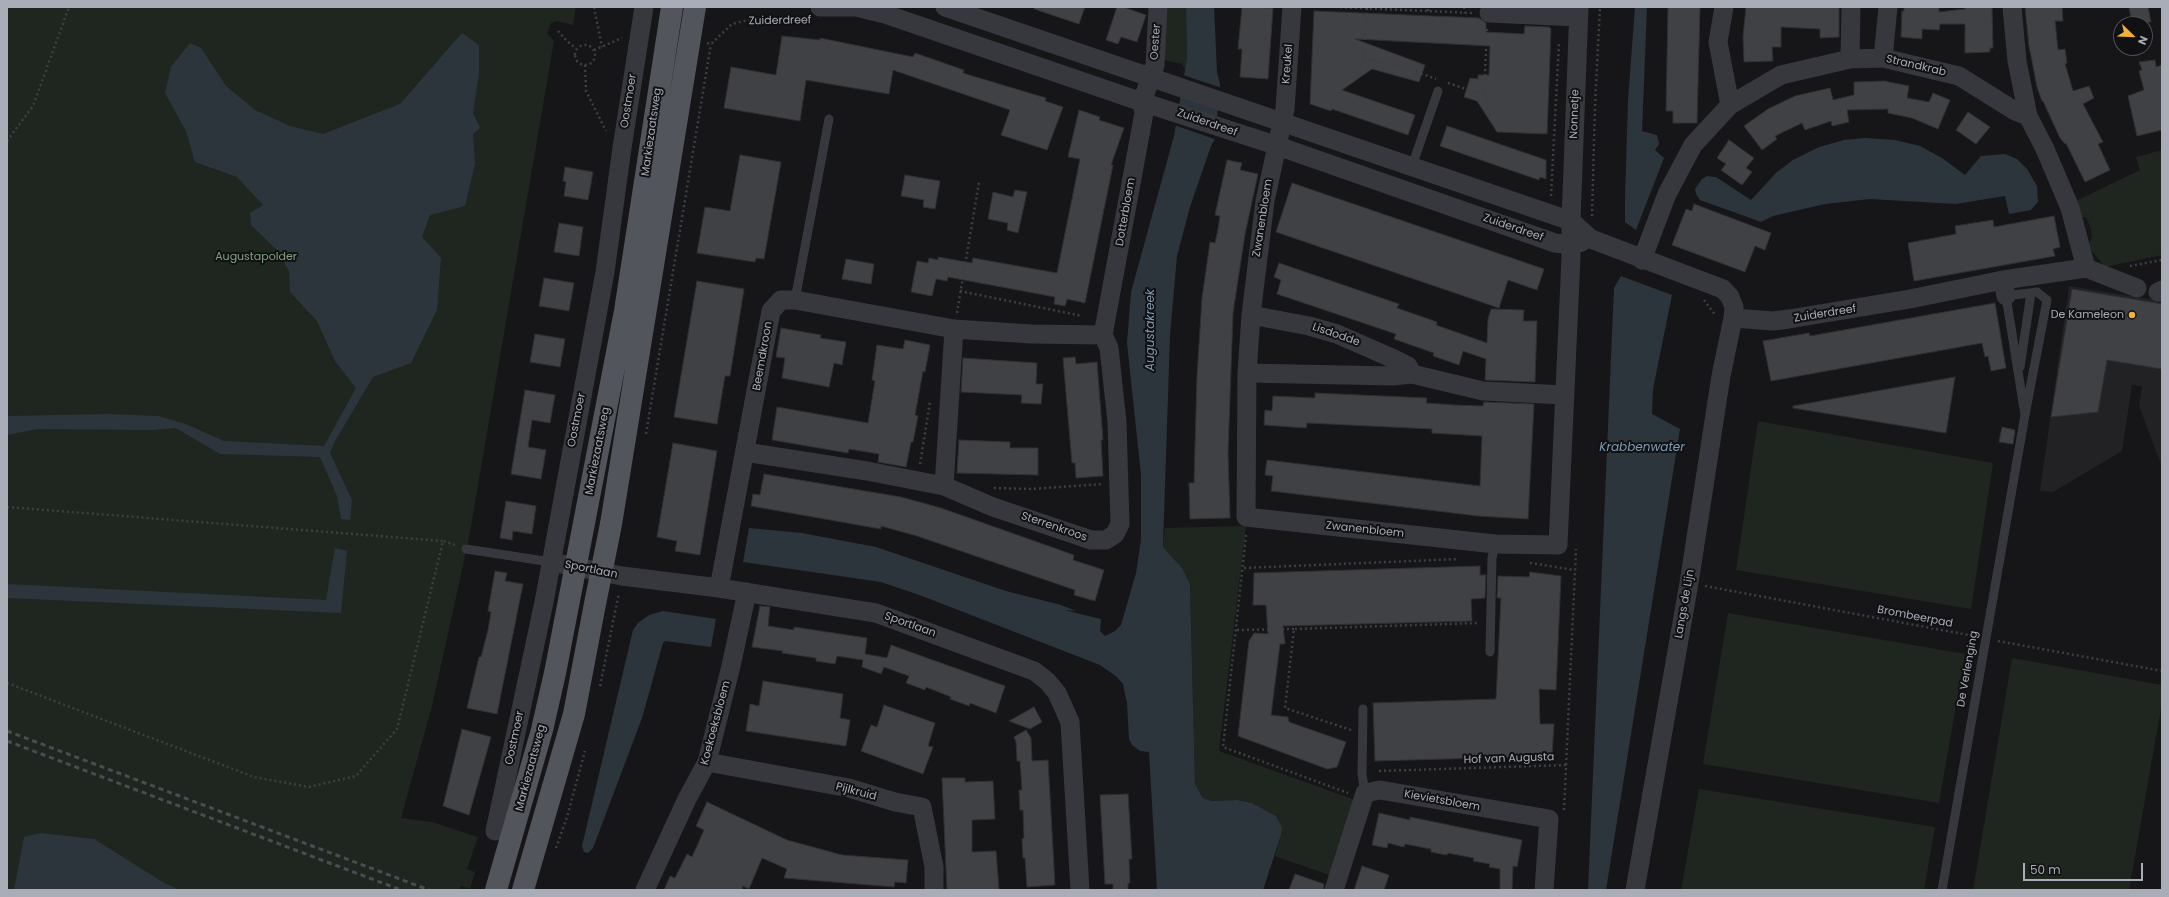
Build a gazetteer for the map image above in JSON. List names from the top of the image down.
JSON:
{
  "streets": {
    "main road": ["Markiezaatsweg"],
    "street": [
      "Zuiderdreef",
      "Oester",
      "Kreukel",
      "Strandkrab",
      "Oostmoer",
      "Nonnetje",
      "Dotterbloem",
      "Zwanenbloem",
      "Lisdodde",
      "Beemdkroon",
      "Sterrenkroos",
      "Sportlaan",
      "Langs de Lijn",
      "Koekoeksbloem",
      "Pijlkruid",
      "Kievietsbloem"
    ],
    "lane": ["De Verlenging"],
    "path": ["Brombeerpad", "Hof van Augusta"]
  },
  "crossings": [
    ["Zuiderdreef", "Oester"],
    ["Zuiderdreef", "Kreukel"],
    ["Zuiderdreef", "Nonnetje"],
    ["Zuiderdreef", "Markiezaatsweg"],
    ["Zuiderdreef", "Dotterbloem"],
    ["Zuiderdreef", "Zwanenbloem"],
    ["Zuiderdreef", "Langs de Lijn"],
    ["Oester", "Dotterbloem"],
    ["Kreukel", "Zwanenbloem"],
    ["Oostmoer", "Sportlaan"],
    ["Nonnetje", "Zwanenbloem"],
    ["Markiezaatsweg", "Sportlaan"],
    ["Dotterbloem", "Sterrenkroos"],
    ["Zwanenbloem", "Lisdodde"],
    ["Beemdkroon", "Sterrenkroos"],
    ["Beemdkroon", "Sportlaan"],
    ["Sportlaan", "Koekoeksbloem"],
    ["Langs de Lijn", "Brombeerpad"],
    ["Brombeerpad", "De Verlenging"],
    ["Koekoeksbloem", "Pijlkruid"]
  ],
  "water": ["Augustakreek", "Krabbenwater"],
  "parks": ["Augustapolder"],
  "places": ["De Kameleon"],
  "scale_bar": "50 m",
  "north": "bottom right"
}
